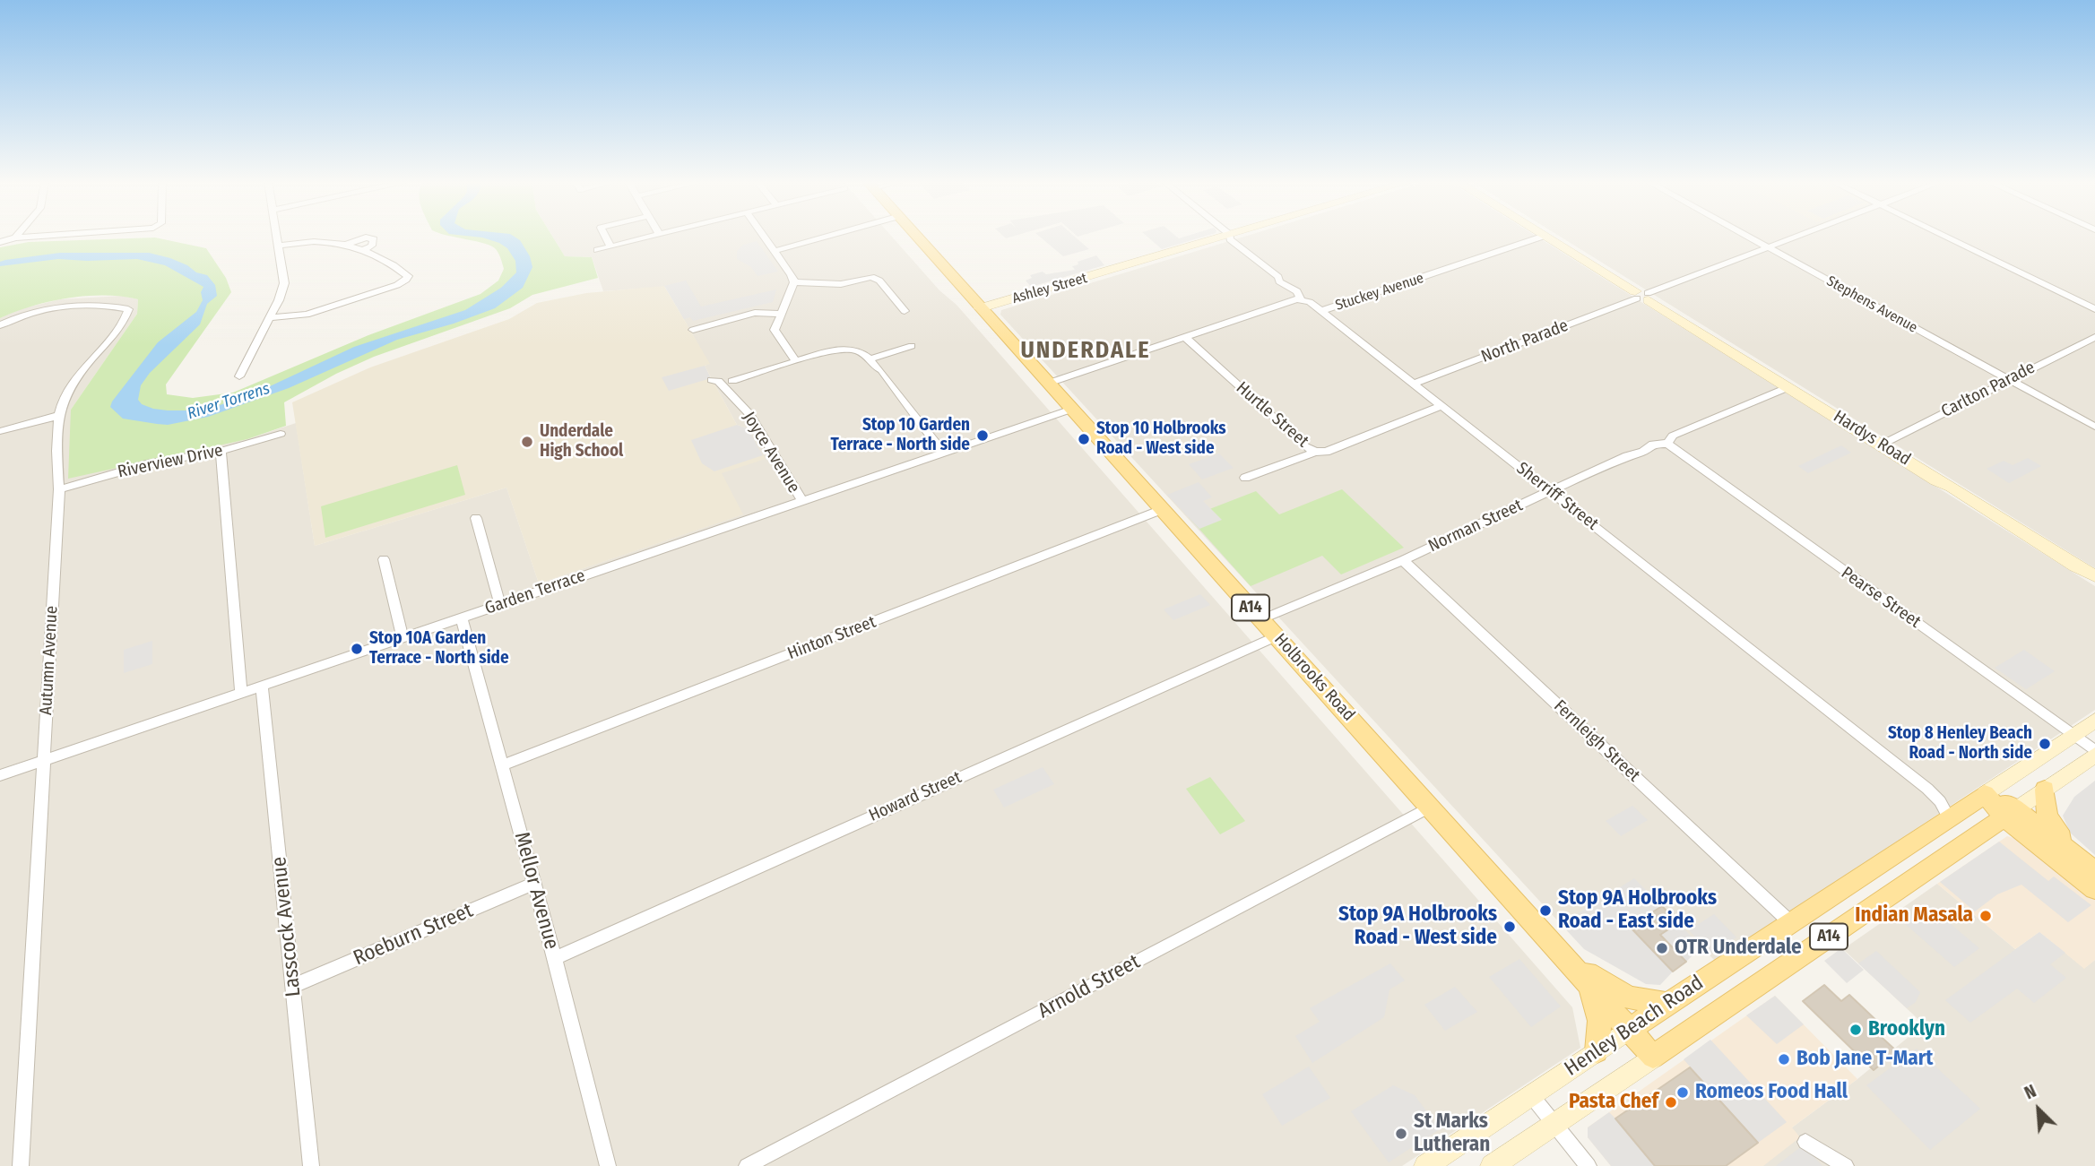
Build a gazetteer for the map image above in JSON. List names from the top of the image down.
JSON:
{
  "streets": {
    "main road": ["A14", "Holbrooks Road", "Henley Beach Road"],
    "street": [
      "Ashley Street",
      "Stuckey Avenue",
      "Stephens Avenue",
      "North Parade",
      "Carlton Parade",
      "Hurtle Street",
      "Hardys Road",
      "Joyce Avenue",
      "Riverview Drive",
      "Sherriff Street",
      "Norman Street",
      "Garden Terrace",
      "Pearse Street",
      "Hinton Street",
      "Autumn Avenue",
      "Fernleigh Street",
      "Howard Street",
      "Mellor Avenue",
      "Lasscock Avenue",
      "Roeburn Street",
      "Arnold Street"
    ]
  },
  "crossings": [
    ["Ashley Street", "Holbrooks Road"],
    ["Stuckey Avenue", "Sherriff Street"],
    ["Stephens Avenue", "North Parade"],
    ["Stephens Avenue", "Carlton Parade"],
    ["North Parade", "Hardys Road"],
    ["North Parade", "Sherriff Street"],
    ["Carlton Parade", "Hardys Road"],
    ["Hurtle Street", "Sherriff Street"],
    ["Hardys Road", "Norman Street"],
    ["Joyce Avenue", "Garden Terrace"],
    ["Riverview Drive", "Autumn Avenue"],
    ["Sherriff Street", "Norman Street"],
    ["Sherriff Street", "Henley Beach Road"],
    ["Norman Street", "Pearse Street"],
    ["Norman Street", "Holbrooks Road"],
    ["Norman Street", "Fernleigh Street"],
    ["Garden Terrace", "Autumn Avenue"],
    ["Garden Terrace", "Holbrooks Road"],
    ["Garden Terrace", "Mellor Avenue"],
    ["Garden Terrace", "Lasscock Avenue"],
    ["Pearse Street", "Henley Beach Road"],
    ["A14", "Holbrooks Road"],
    ["A14", "Henley Beach Road"],
    ["Hinton Street", "Holbrooks Road"],
    ["Hinton Street", "Mellor Avenue"],
    ["Holbrooks Road", "Howard Street"],
    ["Holbrooks Road", "Arnold Street"],
    ["Holbrooks Road", "Henley Beach Road"],
    ["Fernleigh Street", "Henley Beach Road"],
    ["Howard Street", "Mellor Avenue"],
    ["Mellor Avenue", "Roeburn Street"],
    ["Lasscock Avenue", "Roeburn Street"]
  ],
  "districts": ["UNDERDALE"],
  "water": ["River Torrens"],
  "places": [
    "Stop 10 Garden Terrace - North side",
    "Stop 10 Holbrooks Road - West side",
    "Underdale High School",
    "Stop 10A Garden Terrace - North side",
    "Stop 8 Henley Beach Road - North side",
    "Stop 9A Holbrooks Road - East side",
    "Indian Masala",
    "Stop 9A Holbrooks Road - West side",
    "OTR Underdale",
    "Brooklyn",
    "Bob Jane T-Mart",
    "Romeos Food Hall",
    "Pasta Chef",
    "St Marks Lutheran"
  ],
  "north": "top left"
}
